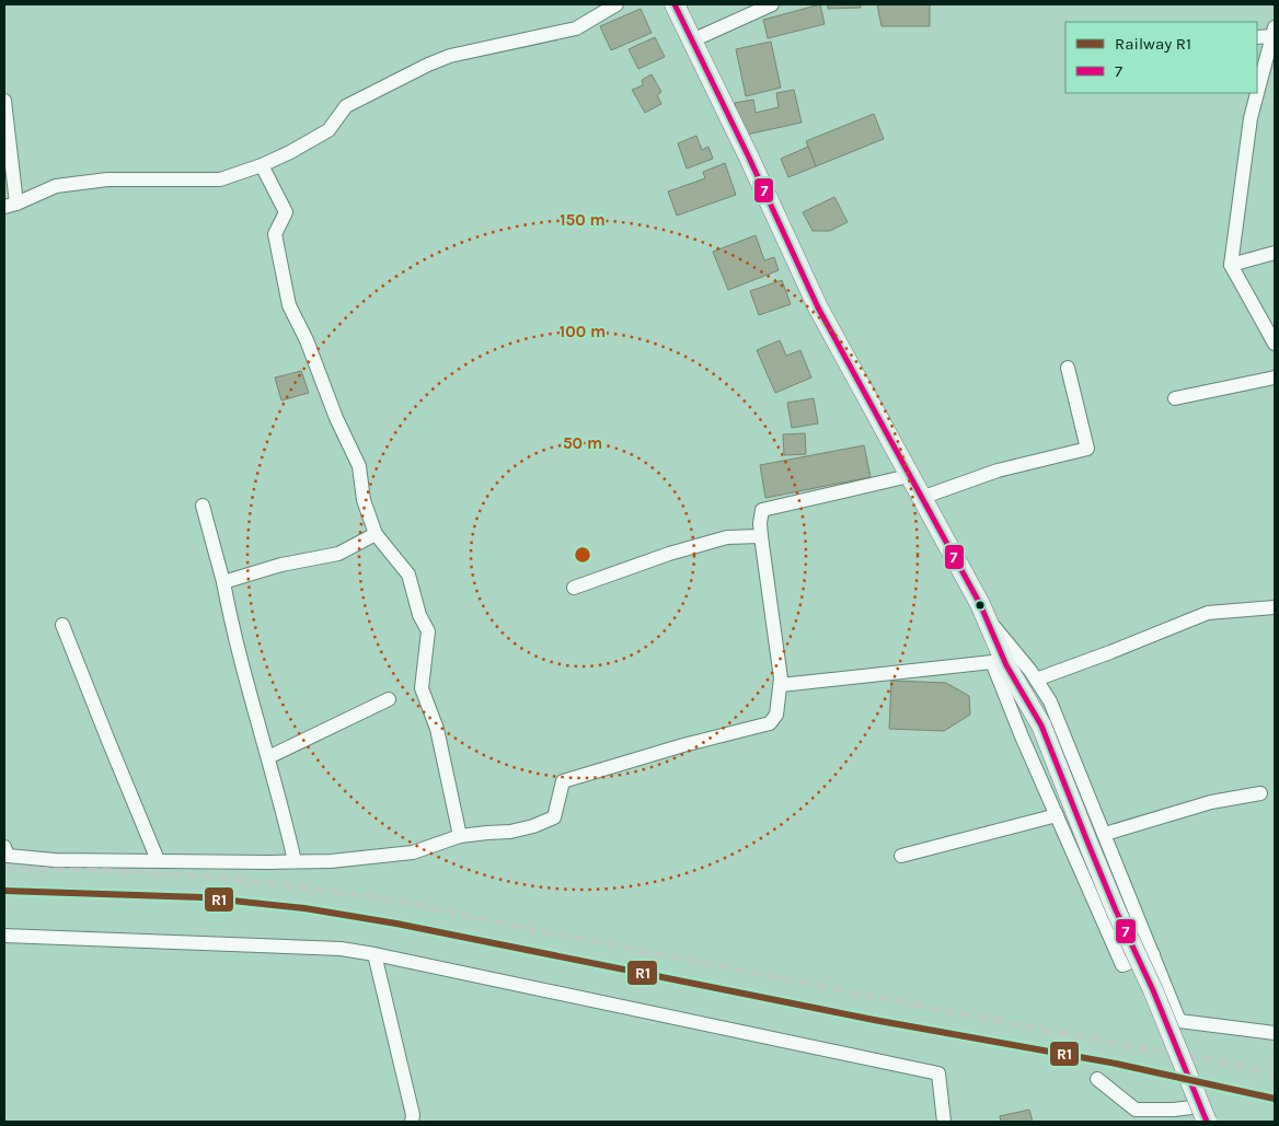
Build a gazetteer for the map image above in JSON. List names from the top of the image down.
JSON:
{
  "lines": ["transit line 7", "rail line R1"],
  "legend": ["Railway R1", "7"],
  "rings": ["150 m", "100 m", "50 m"]
}
